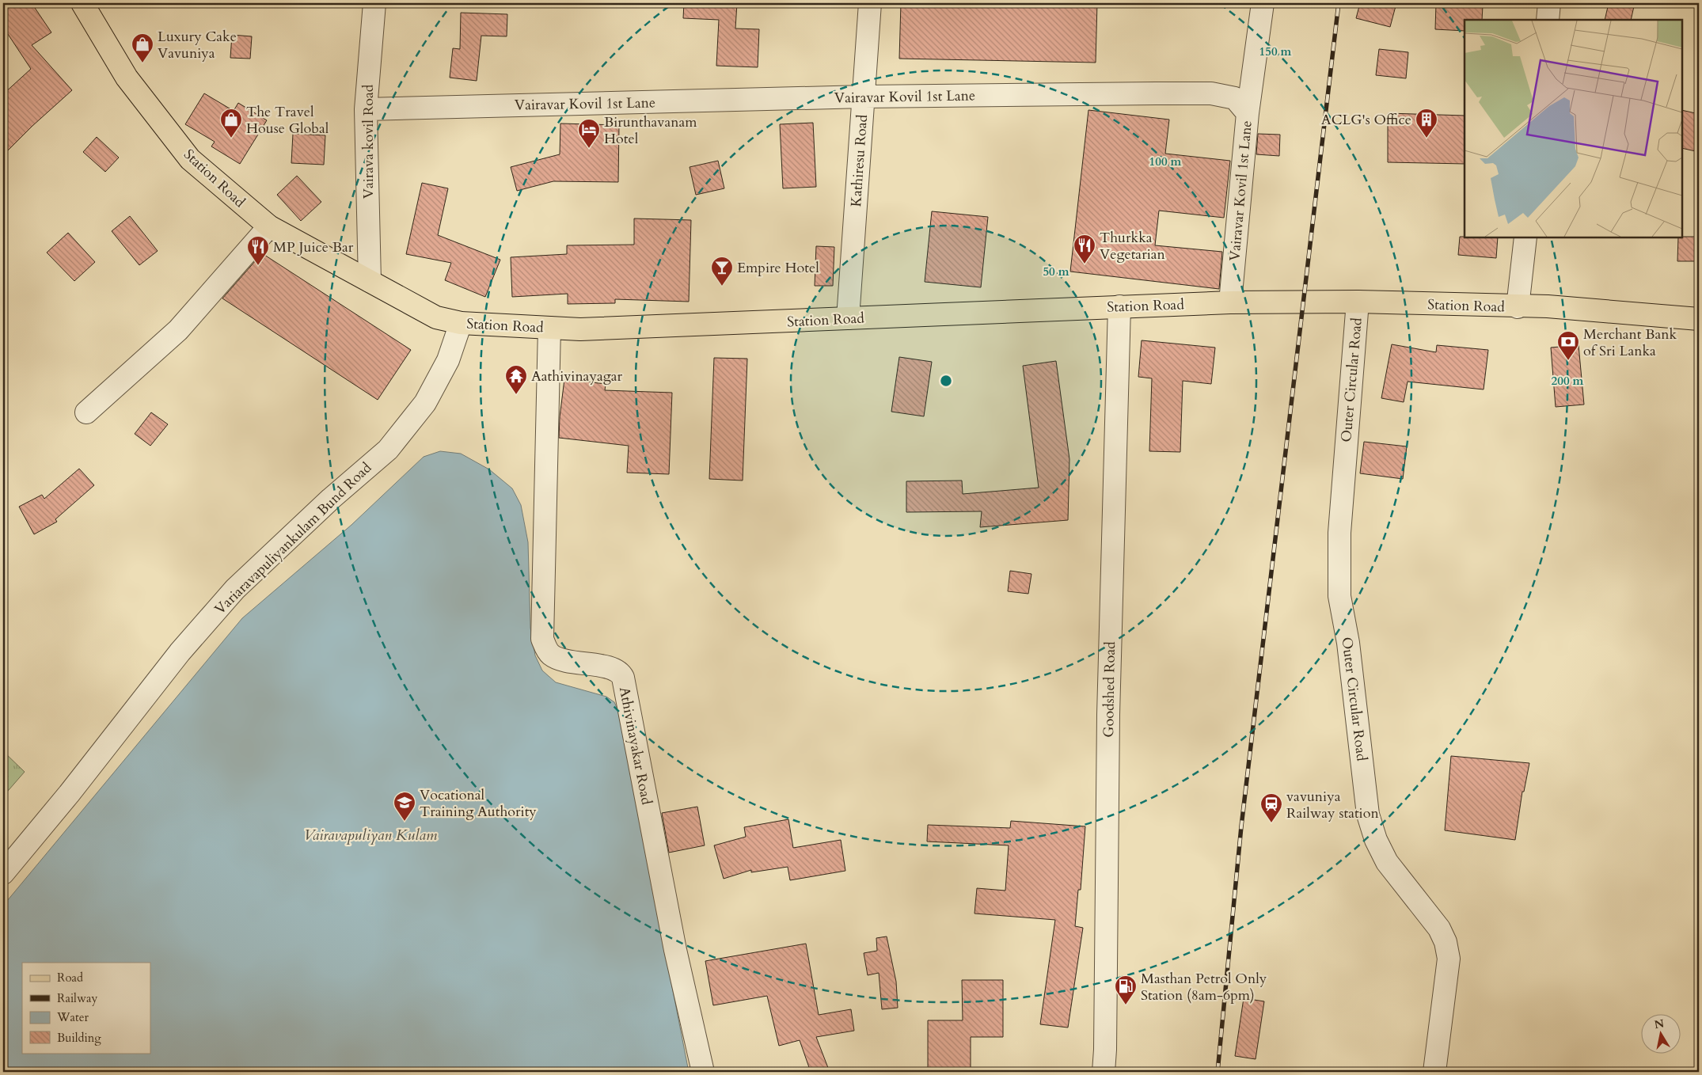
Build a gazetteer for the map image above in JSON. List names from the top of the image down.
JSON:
{
  "streets": {
    "main road": ["Station Road"],
    "street": [
      "Vairavar Kovil 1st Lane",
      "Vairava kovil Road",
      "Kathiresu Road",
      "Outer Circular Road",
      "Variaravapuliyankulam Bund Road",
      "Goodshed Road",
      "Athivinayakar Road"
    ]
  },
  "crossings": [
    ["Vairavar Kovil 1st Lane", "Vairava kovil Road"],
    ["Vairavar Kovil 1st Lane", "Kathiresu Road"],
    ["Vairavar Kovil 1st Lane", "Station Road"],
    ["Vairava kovil Road", "Station Road"],
    ["Kathiresu Road", "Station Road"],
    ["Station Road", "Outer Circular Road"],
    ["Station Road", "Variaravapuliyankulam Bund Road"],
    ["Station Road", "Goodshed Road"],
    ["Station Road", "Athivinayakar Road"]
  ],
  "water": ["Vairavapuliyan Kulam"],
  "places": {
    "shop": ["Luxury Cake Vavuniya", "The Travel House Global"],
    "building": ["ACLG's Office"],
    "hotel": ["Birunthavanam Hotel"],
    "restaurant": ["Thurkka Vegetarian", "MP Juice Bar"],
    "bar": ["Empire Hotel"],
    "bank": ["Merchant Bank of Sri Lanka"],
    "temple": ["Aathivinayagar"],
    "school or university": ["Vocational Training Authority"],
    "station": ["vavuniya Railway station"],
    "fuel station": ["Masthan Petrol Only Station (8am-6pm)"]
  },
  "legend": [
    "Road",
    "Railway",
    "Water",
    "Building"
  ],
  "north": "top",
  "rings": [
    "150 m",
    "100 m",
    "50 m",
    "200 m"
  ]
}
